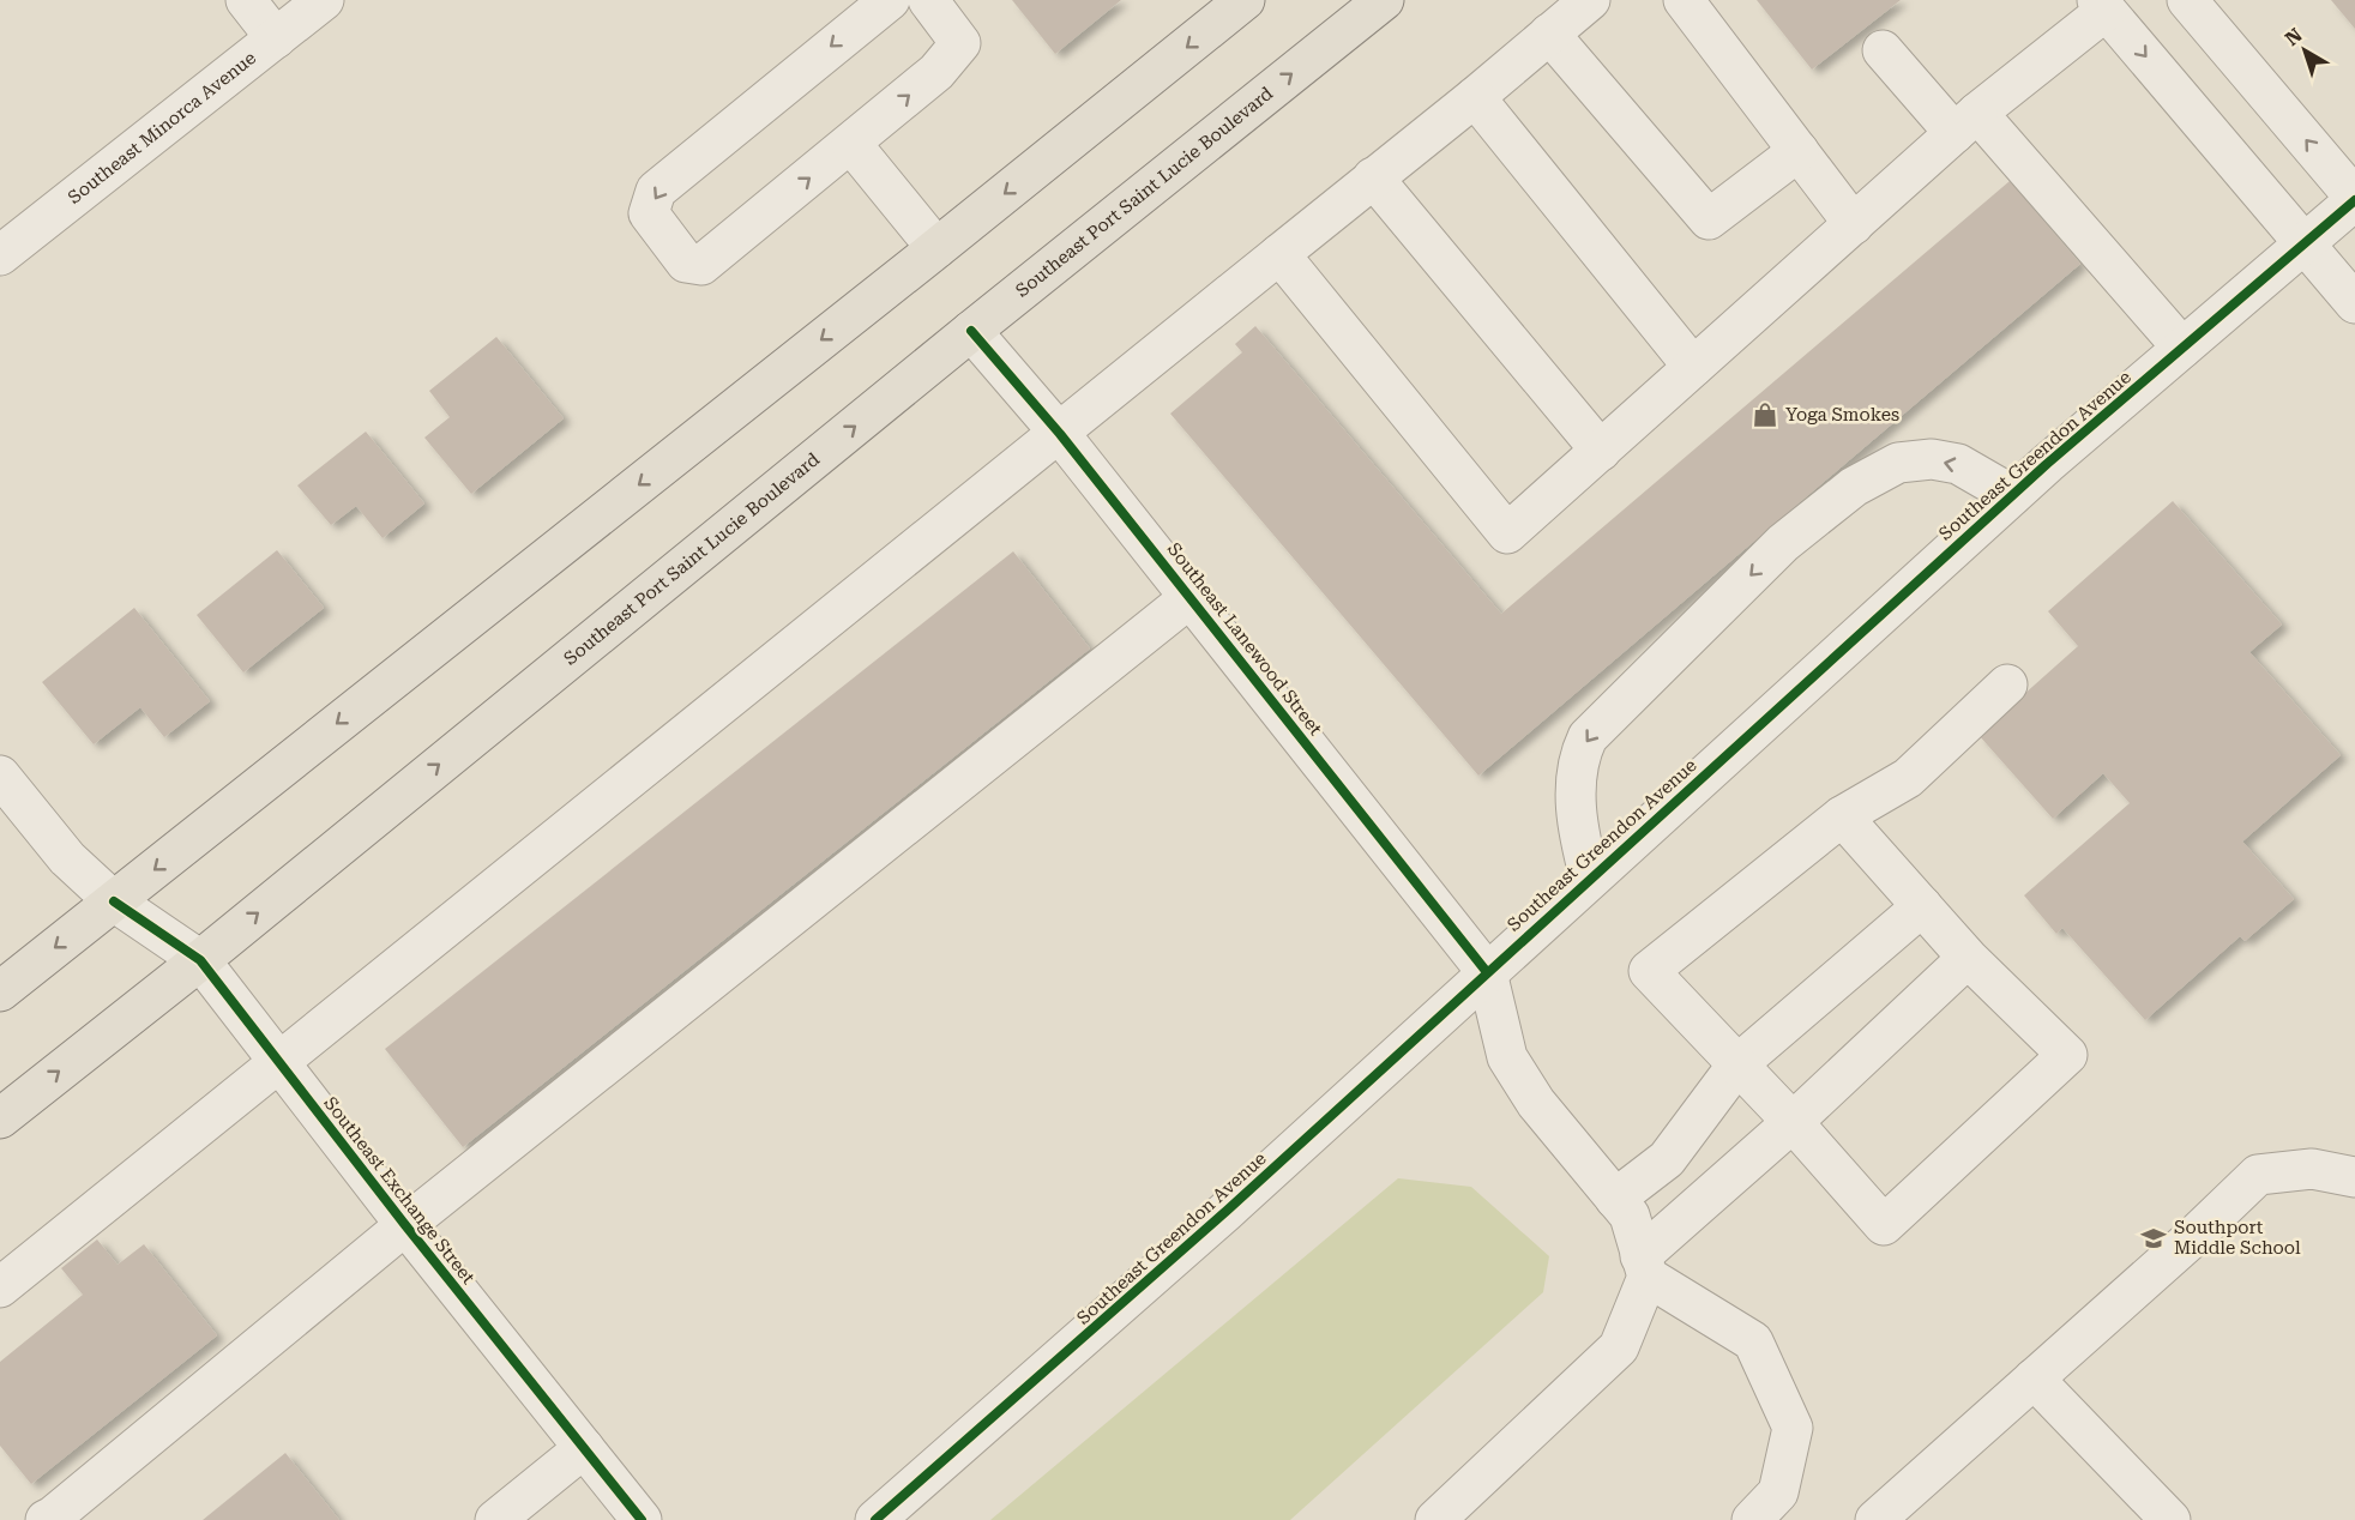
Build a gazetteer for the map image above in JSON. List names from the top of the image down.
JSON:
{
  "streets": {
    "main road": ["Southeast Port Saint Lucie Boulevard"],
    "street": [
      "Southeast Minorca Avenue",
      "Southeast Greendon Avenue",
      "Southeast Lanewood Street",
      "Southeast Exchange Street"
    ]
  },
  "crossings": [
    ["Southeast Port Saint Lucie Boulevard", "Southeast Lanewood Street"],
    ["Southeast Port Saint Lucie Boulevard", "Southeast Exchange Street"],
    ["Southeast Greendon Avenue", "Southeast Lanewood Street"]
  ],
  "places": {
    "shop": ["Yoga Smokes"],
    "school or university": ["Southport Middle School"]
  },
  "north": "top left"
}
